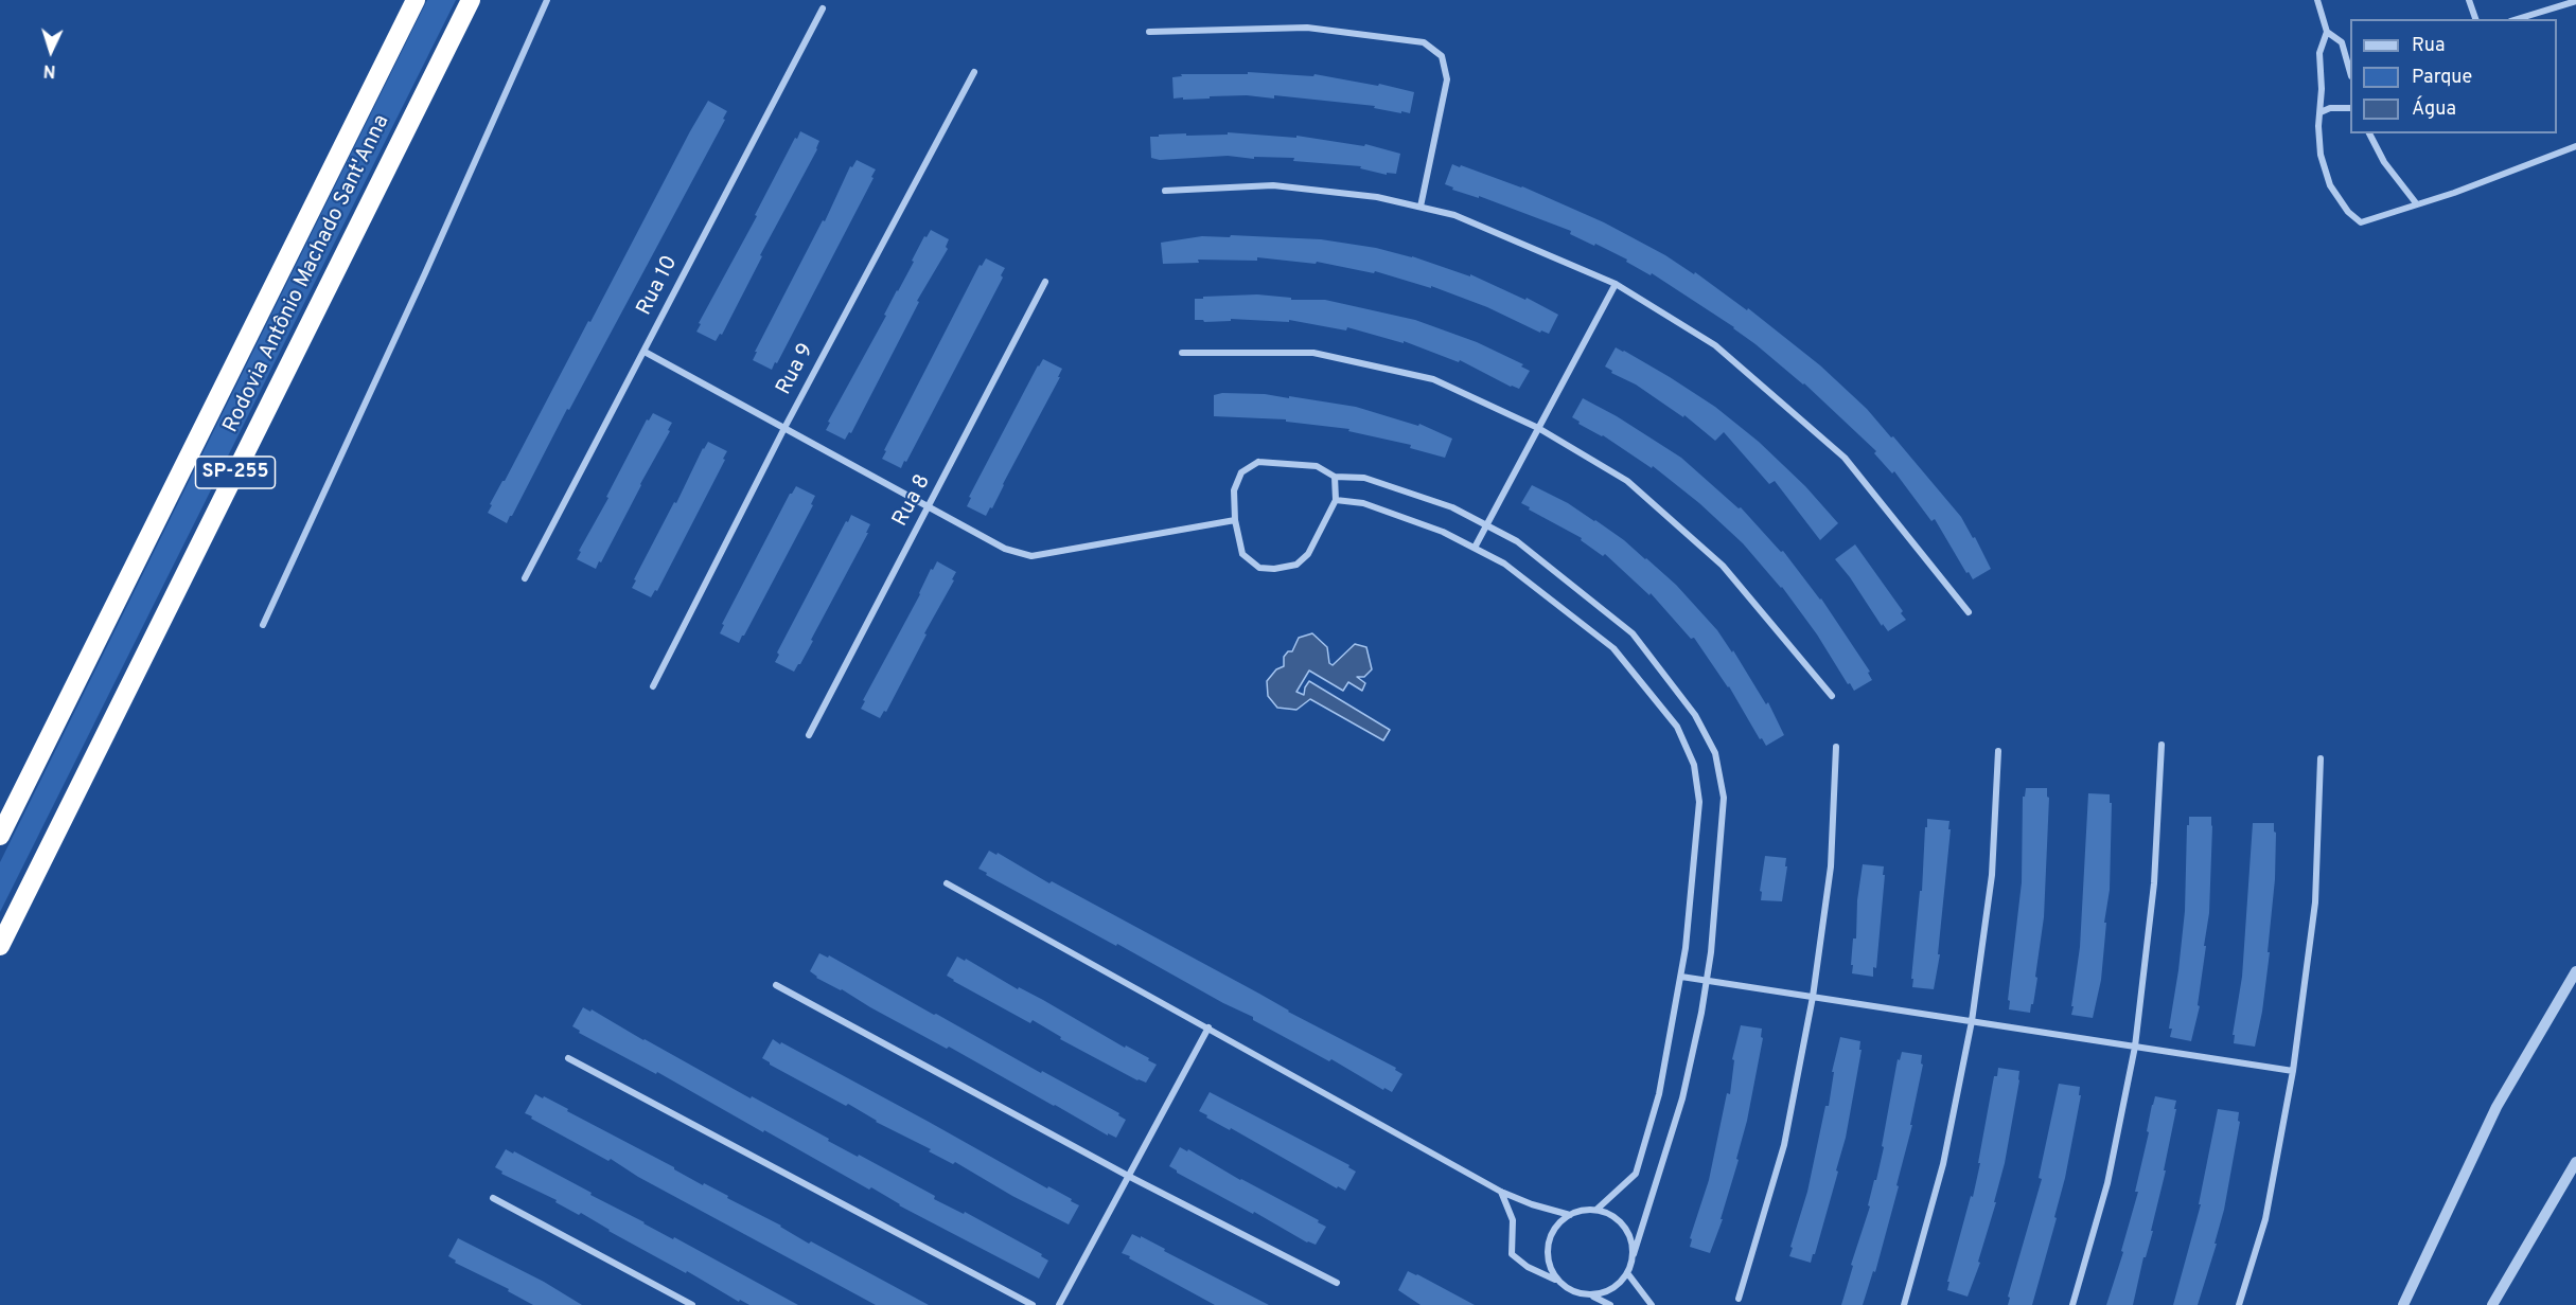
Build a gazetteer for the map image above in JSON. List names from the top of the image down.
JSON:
{
  "streets": {
    "highway": ["Rodovia Antônio Machado Sant'Anna", "SP-255"],
    "street": ["Rua 10", "Rua 9", "Rua 8"]
  },
  "legend": ["Rua", "Parque", "Água"],
  "north": "bottom"
}
